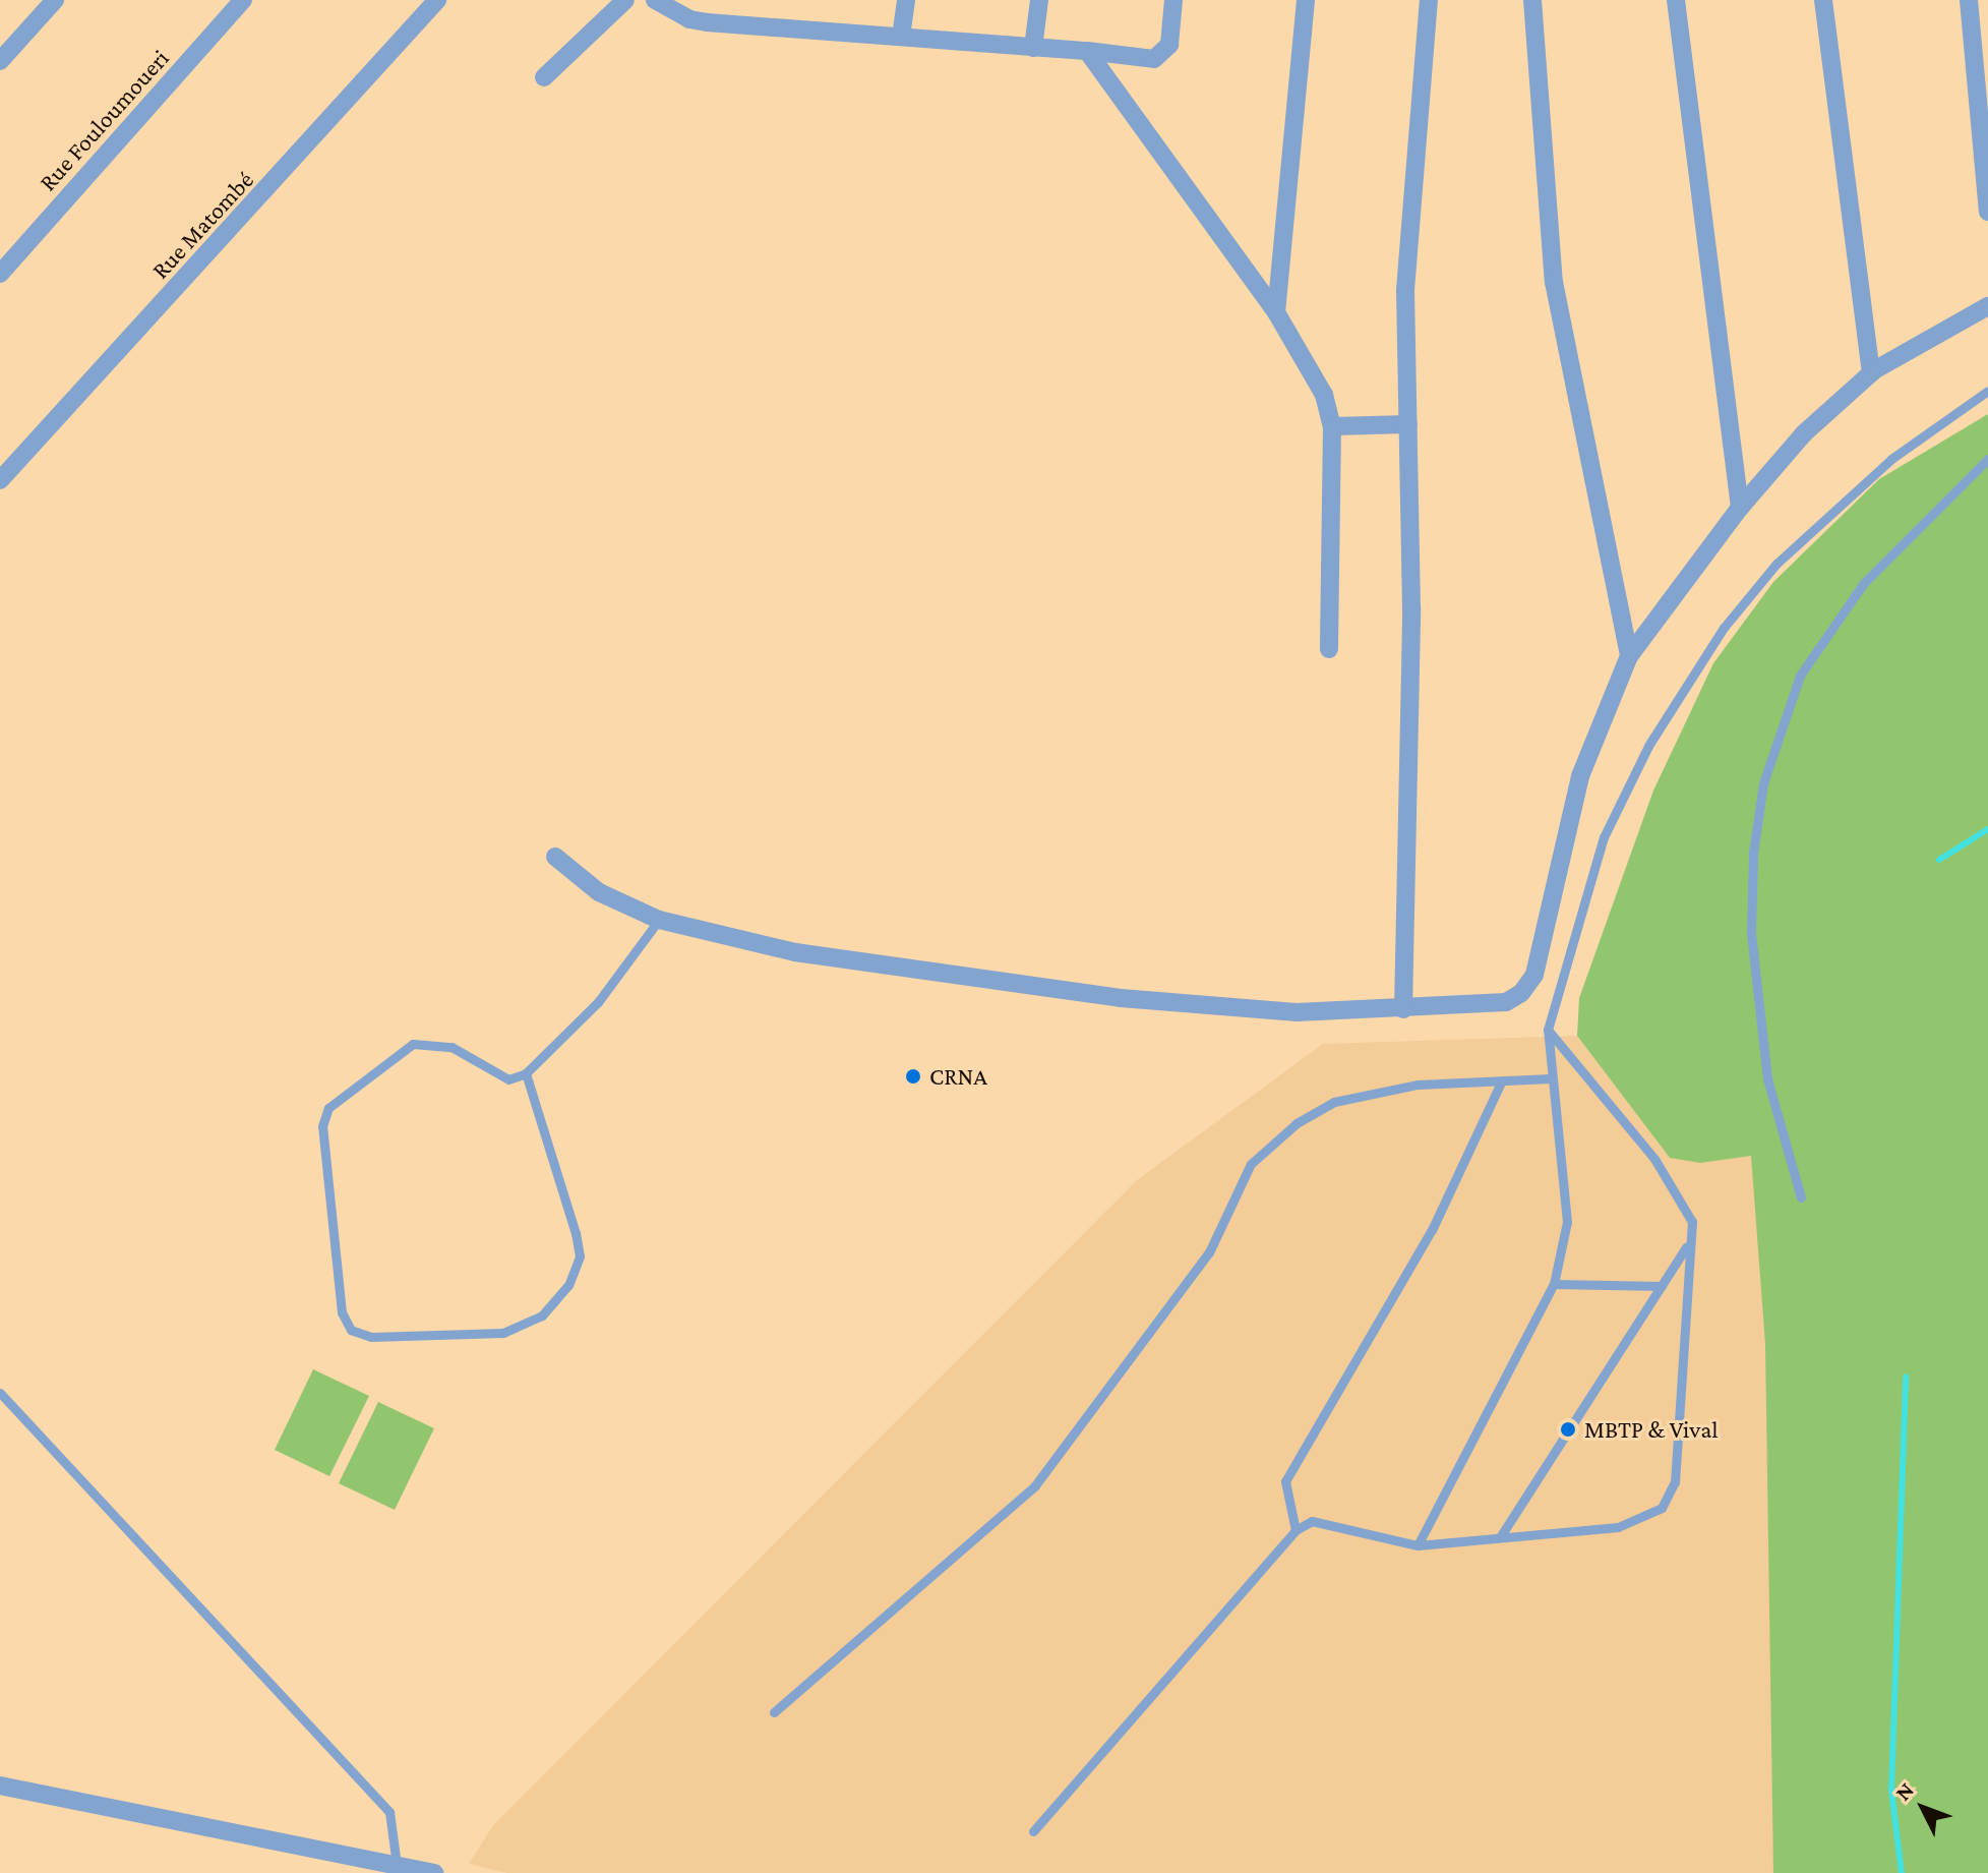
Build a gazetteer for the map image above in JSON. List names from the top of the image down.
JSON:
{
  "streets": {
    "street": ["Rue Fouloumoueri", "Rue Matombé"]
  },
  "places": ["CRNA", "MBTP & Vival"],
  "north": "top left"
}
